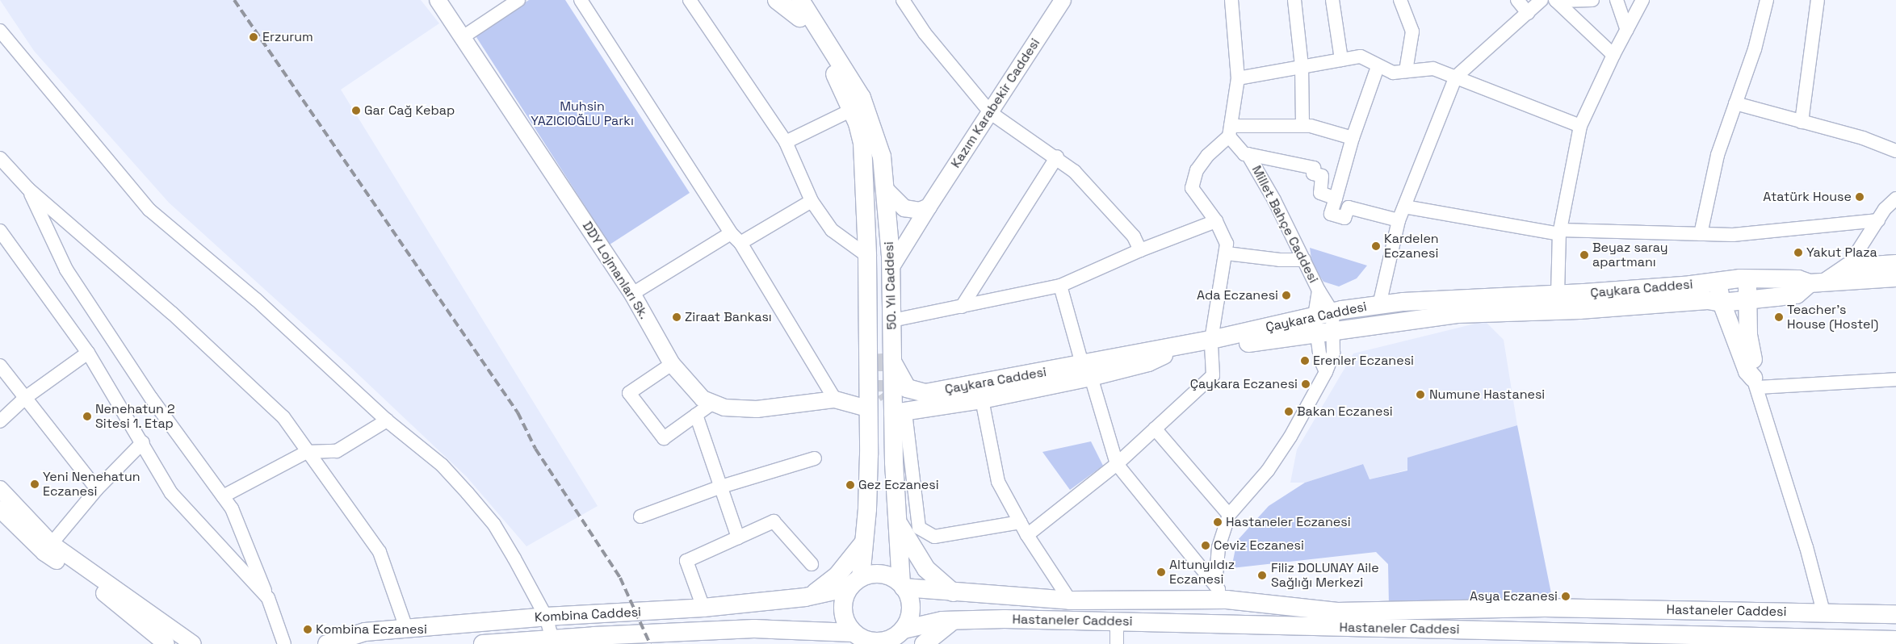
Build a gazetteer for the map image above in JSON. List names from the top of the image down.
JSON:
{
  "streets": {
    "main road": [
      "50. Yıl Caddesi",
      "Çaykara Caddesi",
      "Hastaneler Caddesi",
      "Kombina Caddesi"
    ],
    "street": ["Kazım Karabekir Caddesi", "Millet Bahçe Caddesi", "DDY Lojmanları Sk."]
  },
  "crossings": [
    ["Kazım Karabekir Caddesi", "50. Yıl Caddesi"],
    ["Millet Bahçe Caddesi", "Çaykara Caddesi"],
    ["DDY Lojmanları Sk.", "50. Yıl Caddesi"],
    ["50. Yıl Caddesi", "Çaykara Caddesi"],
    ["50. Yıl Caddesi", "Hastaneler Caddesi"],
    ["50. Yıl Caddesi", "Kombina Caddesi"],
    ["Hastaneler Caddesi", "Kombina Caddesi"]
  ],
  "parks": ["Muhsin YAZICIOĞLU Parkı"],
  "places": [
    "Erzurum",
    "Gar Cağ Kebap",
    "Atatürk House",
    "Kardelen Eczanesi",
    "Yakut Plaza",
    "Beyaz saray apartmanı",
    "Ada Eczanesi",
    "Ziraat Bankası",
    "Teacher's House (Hostel)",
    "Erenler Eczanesi",
    "Çaykara Eczanesi",
    "Numune Hastanesi",
    "Bakan Eczanesi",
    "Nenehatun 2 Sitesi 1. Etap",
    "Yeni Nenehatun Eczanesi",
    "Gez Eczanesi",
    "Hastaneler Eczanesi",
    "Ceviz Eczanesi",
    "Altunyıldız Eczanesi",
    "Filiz DOLUNAY Aile Sağlığı Merkezi",
    "Asya Eczanesi",
    "Kombina Eczanesi"
  ]
}
